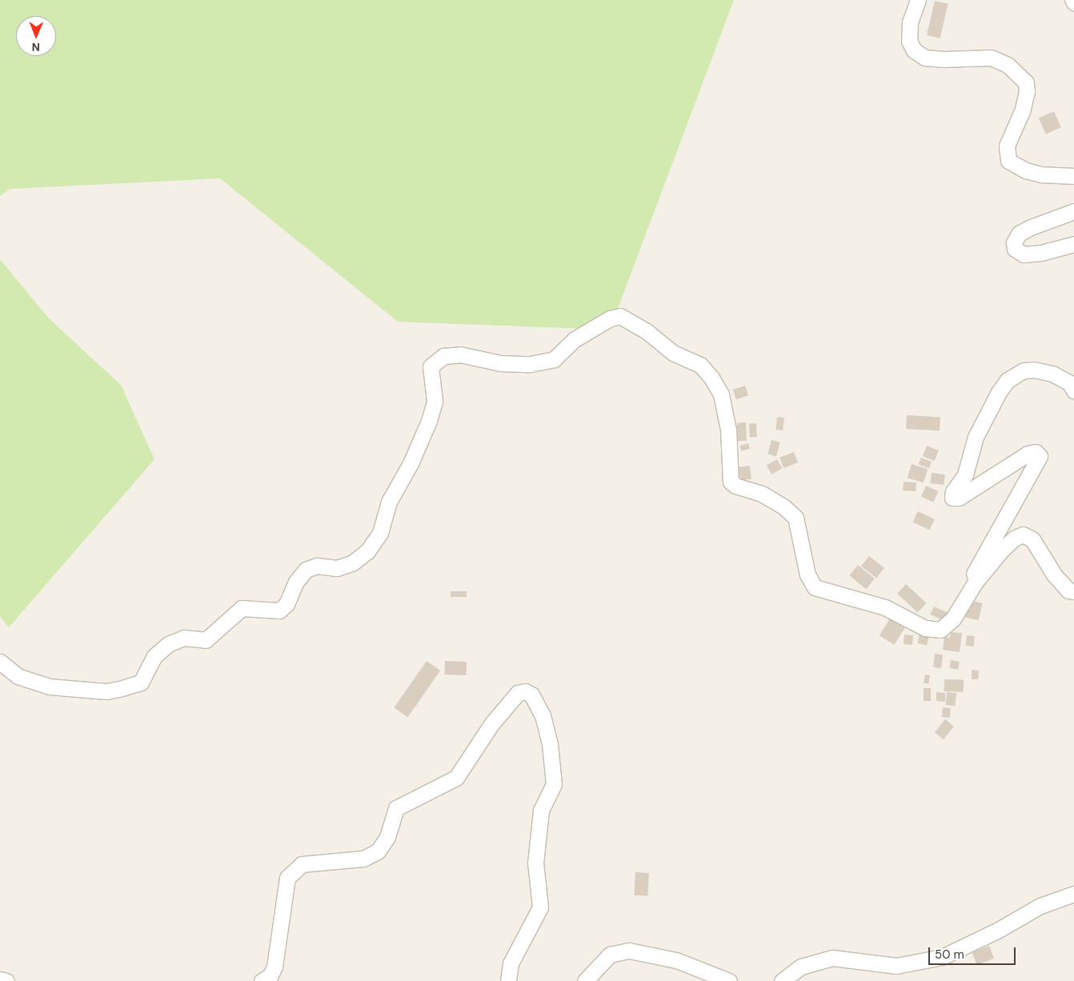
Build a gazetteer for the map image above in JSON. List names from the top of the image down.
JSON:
{
  "scale_bar": "50 m",
  "north": "bottom"
}
